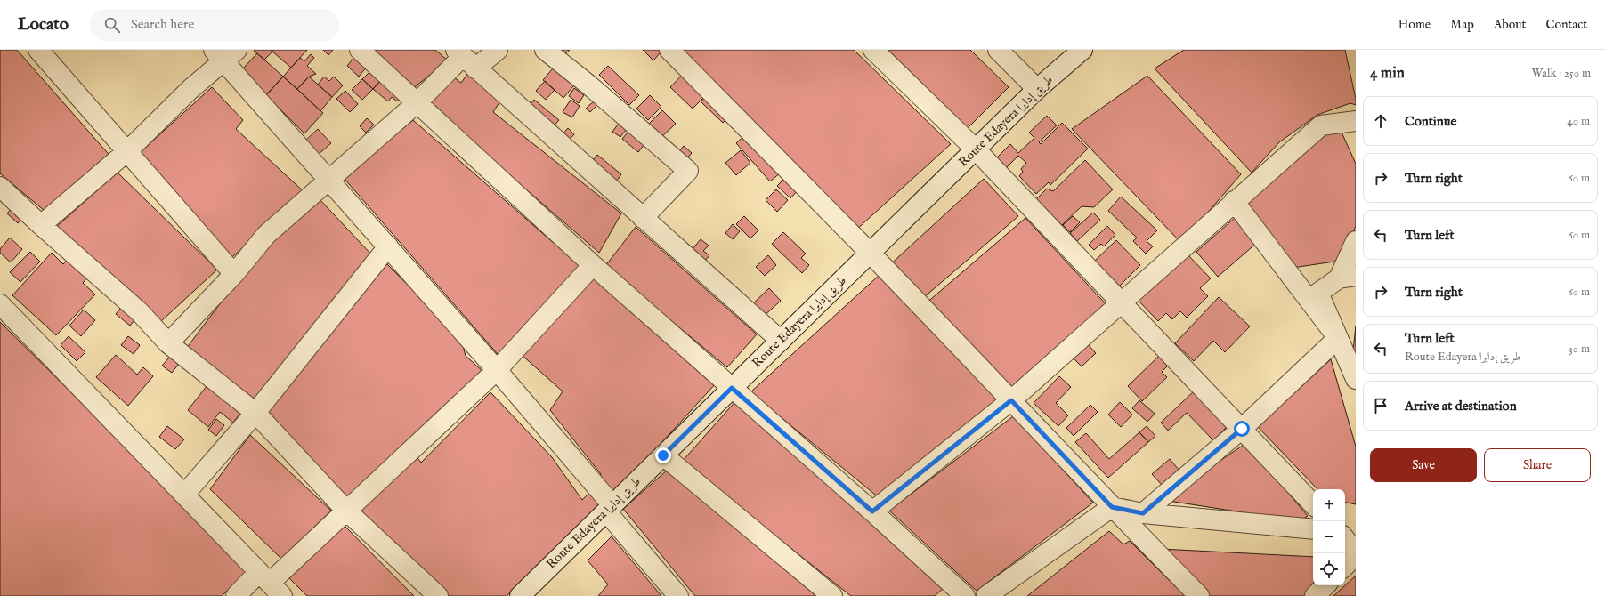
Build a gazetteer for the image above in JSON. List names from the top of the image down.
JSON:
{
  "streets": {
    "street": ["Route Edayera طريق إدايرا"]
  },
  "page": {
    "header": "Locato",
    "search": "Search here",
    "nav": [
      "Home",
      "Map",
      "About",
      "Contact"
    ],
    "heading": ["4 min", "Walk · 250 m"],
    "list": [
      ["Continue", "40 m"],
      ["Turn right", "60 m"],
      ["Turn left", "60 m"],
      ["Turn right", "60 m"],
      ["Turn left", "Route Edayera طريق إدايرا", "30 m"],
      "Arrive at destination"
    ],
    "buttons": ["Save", "Share"],
    "map_buttons": ["+", "−"]
  }
}
